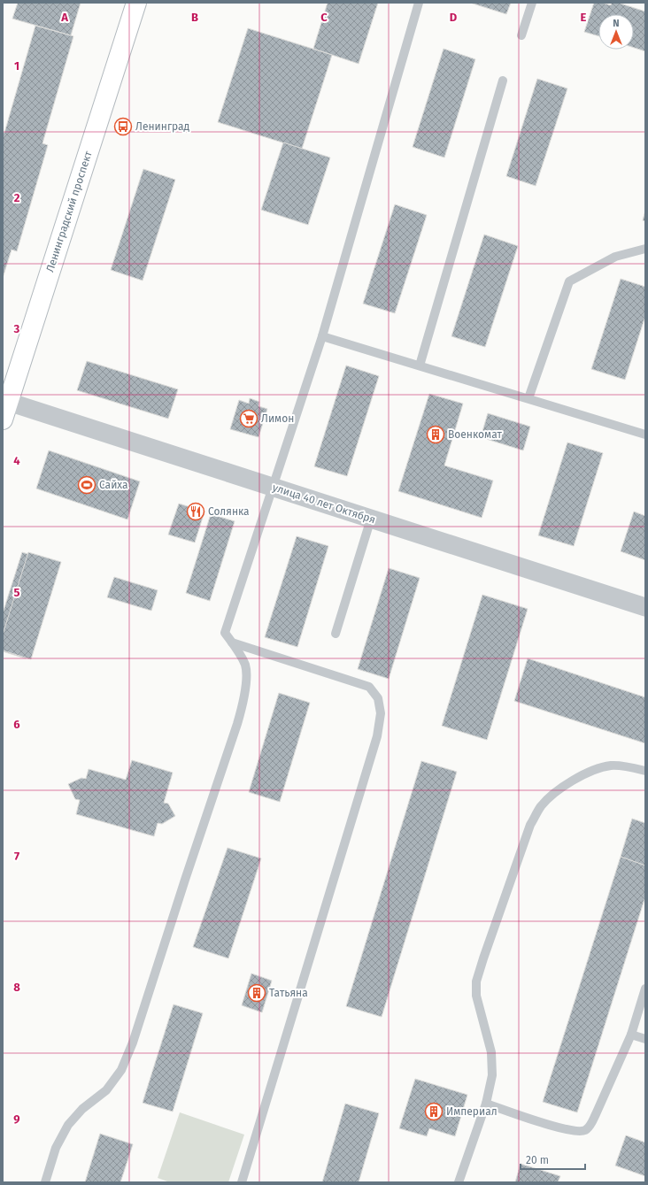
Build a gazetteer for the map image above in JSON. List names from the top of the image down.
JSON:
{
  "streets": {
    "main road": ["Ленинградский проспект"],
    "street": ["улица 40 лет Октября"]
  },
  "crossings": [
    ["Ленинградский проспект", "улица 40 лет Октября"]
  ],
  "places": {
    "bus stop": ["Ленинград"],
    "supermarket": ["Лимон"],
    "building": ["Военкомат", "Татьяна", "Империал"],
    "sports": ["Сайха"],
    "restaurant": ["Солянка"]
  },
  "scale_bar": "20 m",
  "north": "top",
  "grid": {
    "columns": [
      "A",
      "B",
      "C",
      "D",
      "E"
    ],
    "rows": [
      "1",
      "2",
      "3",
      "4",
      "5",
      "6",
      "7",
      "8",
      "9"
    ]
  }
}
